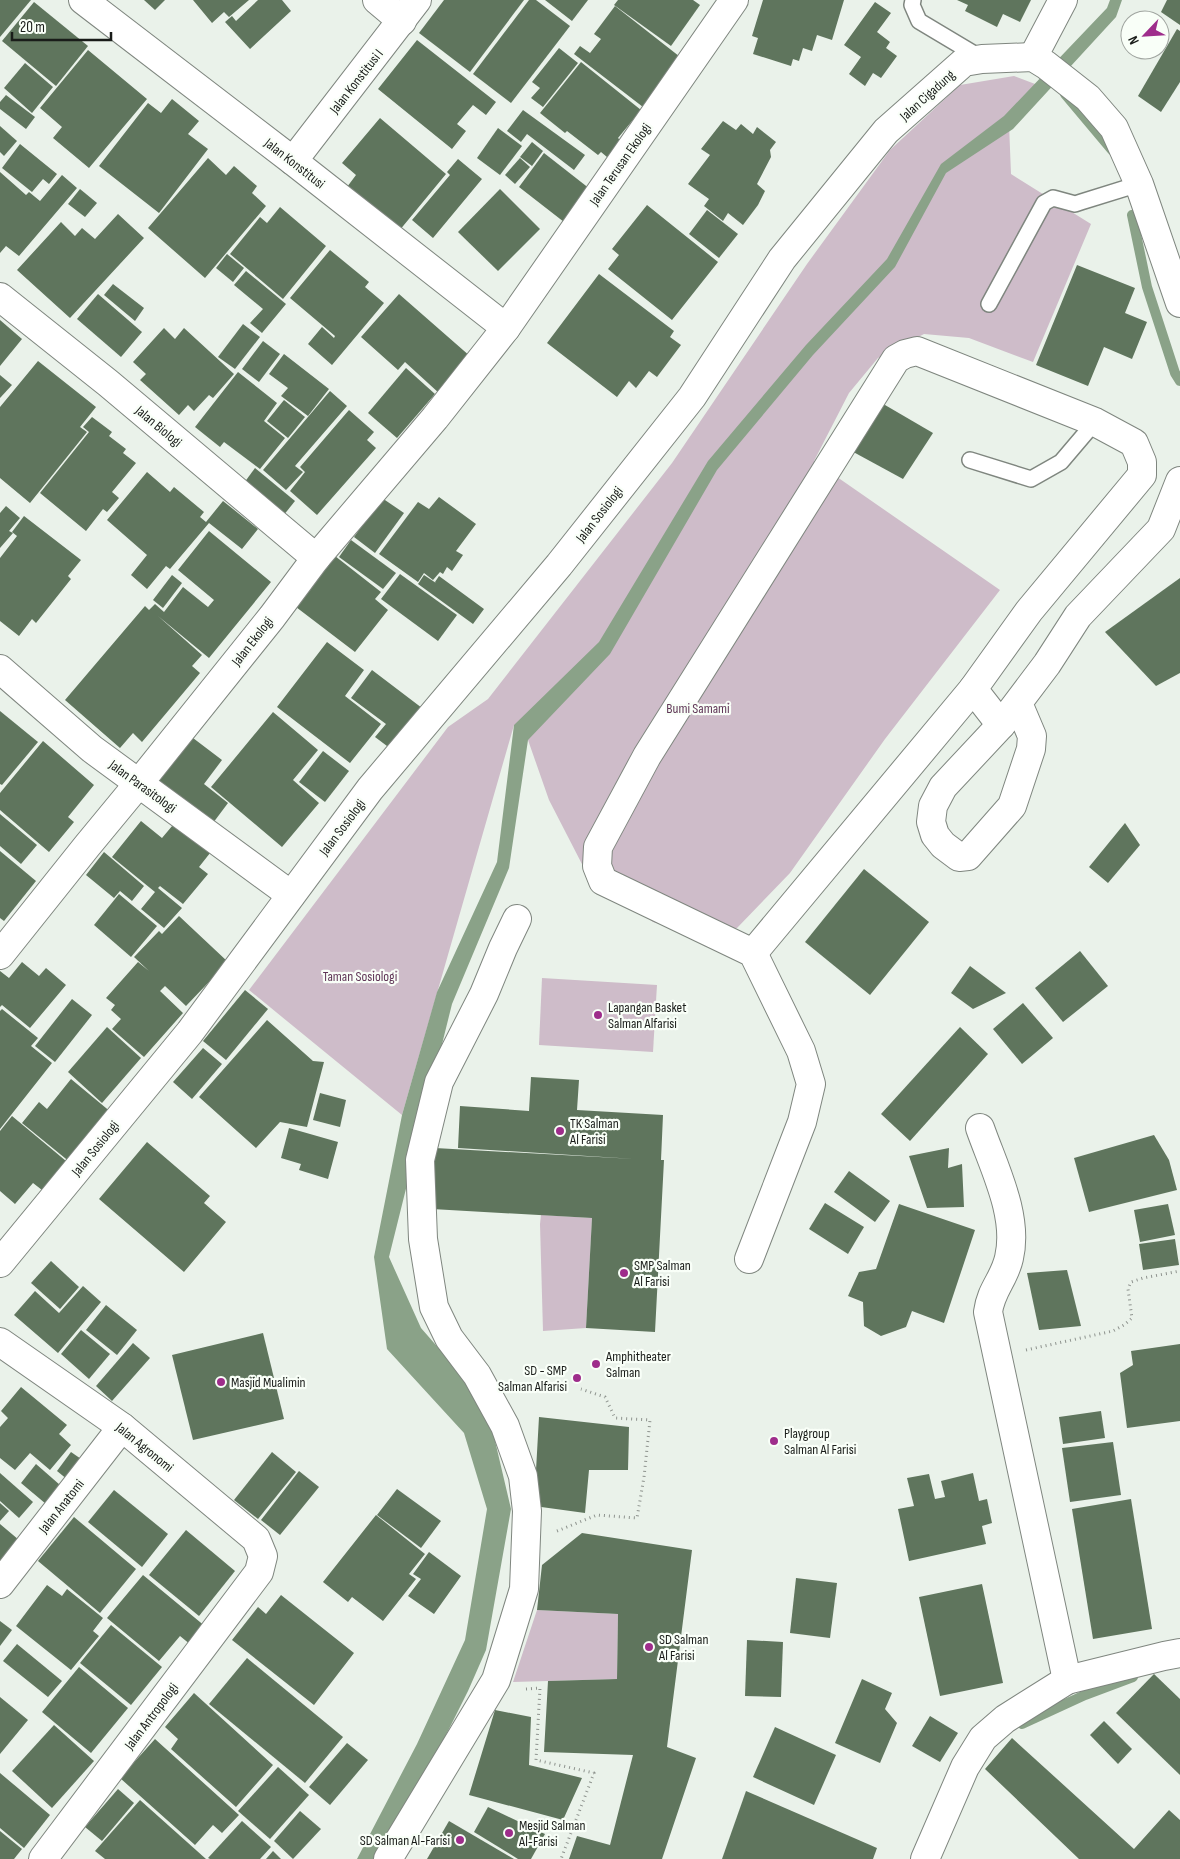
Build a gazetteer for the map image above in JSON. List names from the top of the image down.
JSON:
{
  "streets": {
    "street": [
      "Jalan Konstitusi I",
      "Jalan Cigadung",
      "Jalan Konstitusi",
      "Jalan Terusan Ekologi",
      "Jalan Biologi",
      "Jalan Sosiologi",
      "Jalan Ekologi",
      "Jalan Parasitologi",
      "Jalan Agronomi",
      "Jalan Anatomi",
      "Jalan Antropologi"
    ]
  },
  "crossings": [
    ["Jalan Konstitusi I", "Jalan Konstitusi"],
    ["Jalan Cigadung", "Jalan Sosiologi"],
    ["Jalan Konstitusi", "Jalan Terusan Ekologi"],
    ["Jalan Konstitusi", "Jalan Ekologi"],
    ["Jalan Terusan Ekologi", "Jalan Ekologi"],
    ["Jalan Biologi", "Jalan Ekologi"],
    ["Jalan Sosiologi", "Jalan Parasitologi"],
    ["Jalan Ekologi", "Jalan Parasitologi"],
    ["Jalan Agronomi", "Jalan Anatomi"],
    ["Jalan Agronomi", "Jalan Antropologi"]
  ],
  "parks": ["Bumi Samami", "Taman Sosiologi"],
  "places": [
    "Lapangan Basket Salman Alfarisi",
    "TK Salman Al Farisi",
    "SMP Salman Al Farisi",
    "Amphitheater Salman",
    "SD - SMP Salman Alfarisi",
    "Masjid Mualimin",
    "Playgroup Salman Al Farisi",
    "SD Salman Al Farisi",
    "Mesjid Salman Al-Farisi",
    "SD Salman Al-Farisi"
  ],
  "scale_bar": "20 m",
  "north": "bottom left"
}
